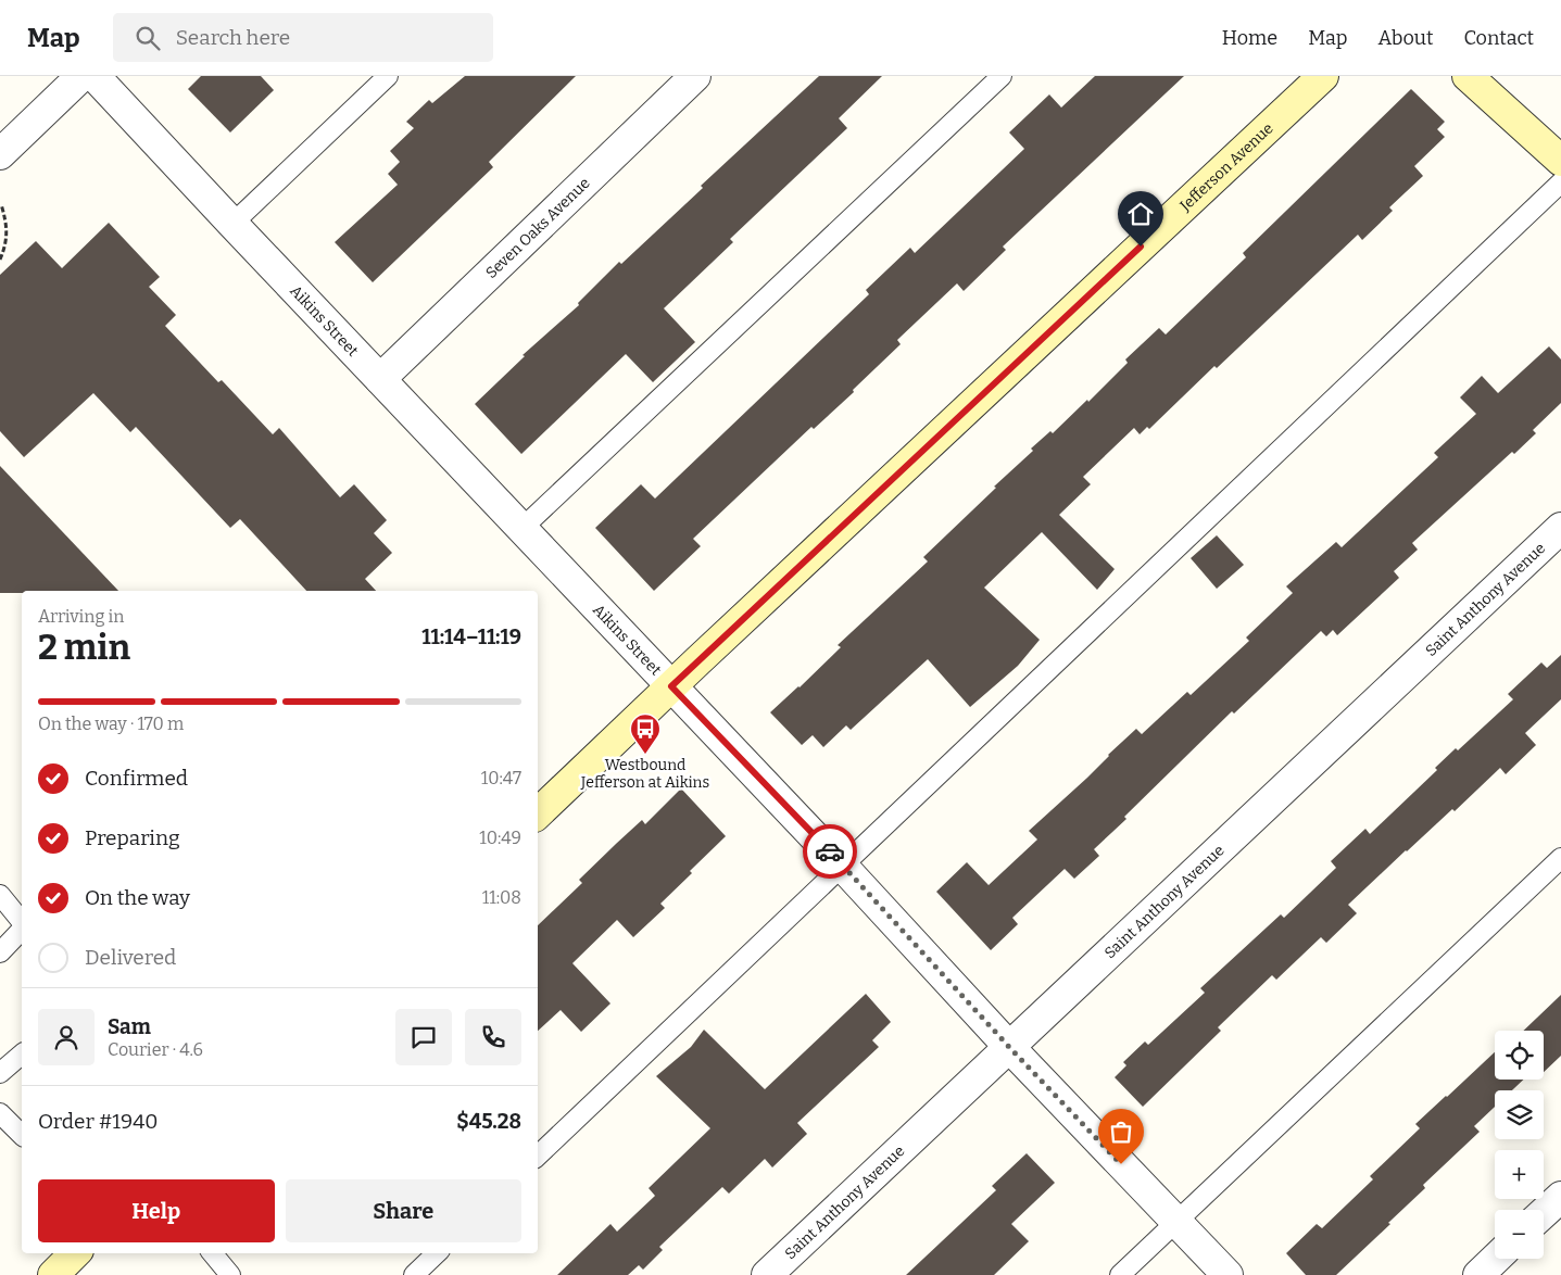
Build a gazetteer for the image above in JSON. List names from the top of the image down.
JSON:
{
  "streets": {
    "street": [
      "Jefferson Avenue",
      "Seven Oaks Avenue",
      "Aikins Street",
      "Saint Anthony Avenue"
    ]
  },
  "crossings": [
    ["Jefferson Avenue", "Aikins Street"],
    ["Seven Oaks Avenue", "Aikins Street"],
    ["Aikins Street", "Saint Anthony Avenue"]
  ],
  "places": {
    "bus stop": ["Westbound Jefferson at Aikins"]
  },
  "page": {
    "header": "Map",
    "search": "Search here",
    "nav": [
      "Home",
      "Map",
      "About",
      "Contact"
    ],
    "heading": ["2 min", "Arriving in", "11:14–11:19"],
    "panel": [
      "Sam",
      "Courier · 4.6",
      "Order #1940",
      "$45.28"
    ],
    "bar": "On the way · 170 m",
    "list": [
      ["Confirmed", "10:47"],
      ["Preparing", "10:49"],
      ["On the way", "11:08"],
      "Delivered"
    ],
    "map_buttons": ["+", "−"],
    "buttons": ["Help", "Share"]
  }
}
